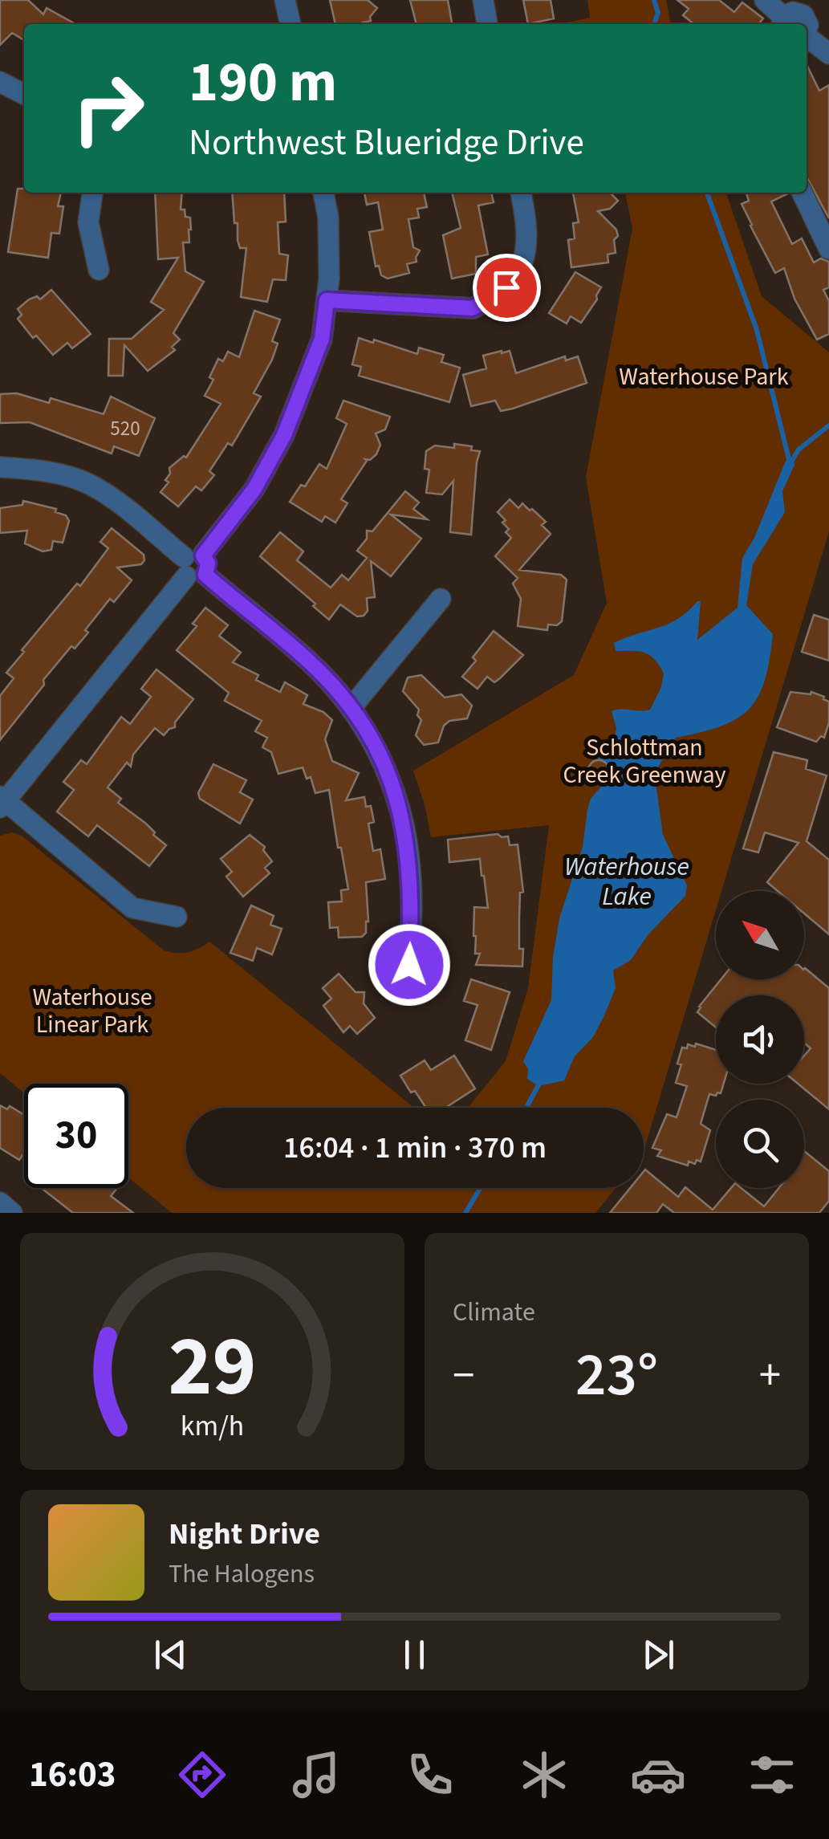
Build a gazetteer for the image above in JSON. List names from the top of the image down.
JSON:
{
  "water": ["Waterhouse Lake"],
  "parks": ["Waterhouse Park", "Schlottman Creek Greenway", "Waterhouse Linear Park"],
  "house_numbers": ["520"],
  "north": "top left",
  "page": {
    "turn": ["190 m", "Northwest Blueridge Drive"],
    "limit": "30",
    "trip": "16:04 · 1 min · 370 m",
    "tile": "Climate",
    "heat": ["−", "23°", "+"],
    "song": ["Night Drive", "The Halogens"],
    "tabs": "16:03",
    "gauge": ["29", "km/h"]
  }
}
